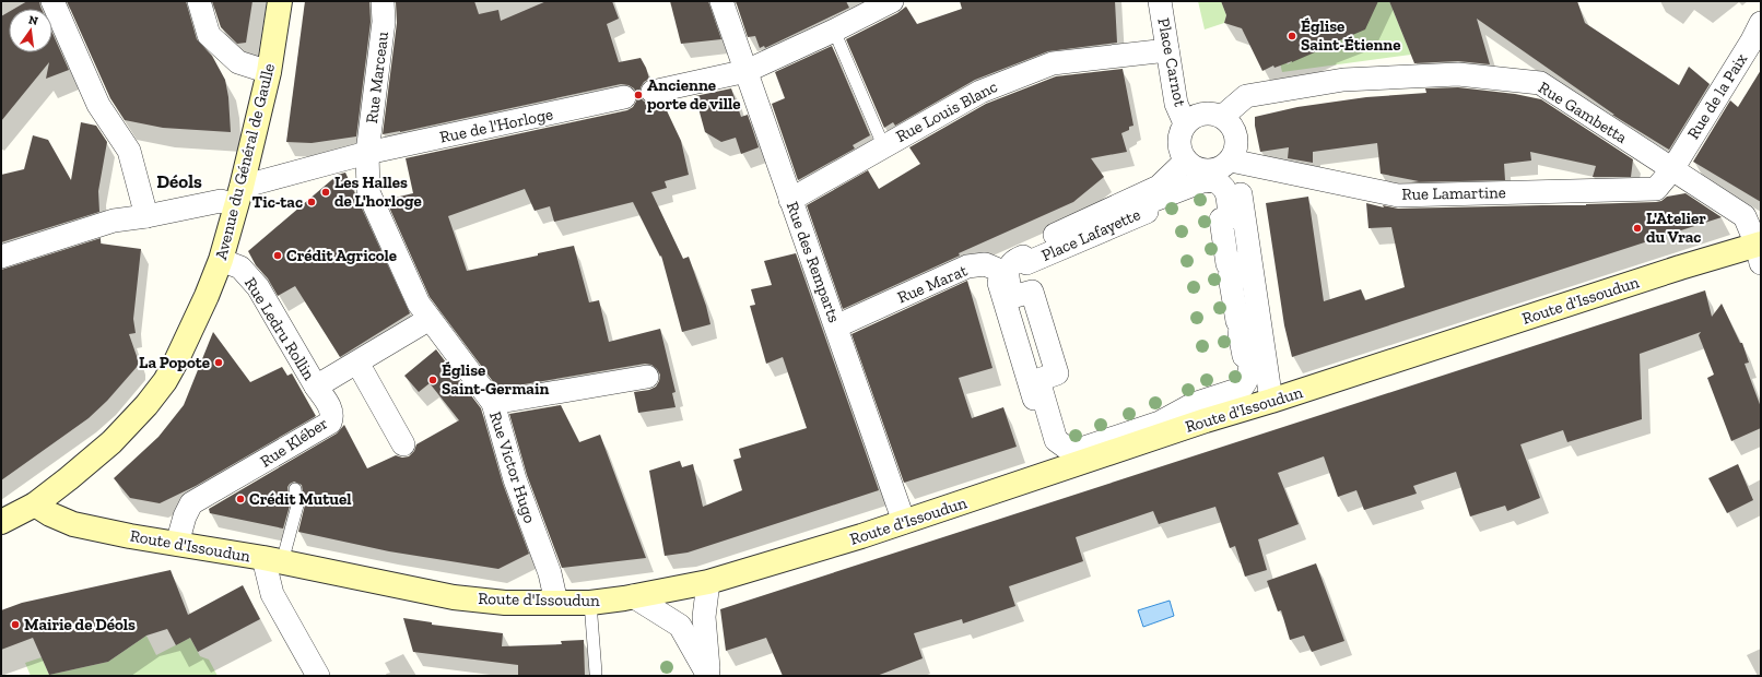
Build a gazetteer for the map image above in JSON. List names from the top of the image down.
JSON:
{
  "streets": {
    "main road": ["Avenue du Général de Gaulle", "Route d'Issoudun"],
    "street": [
      "Place Carnot",
      "Rue Marceau",
      "Rue de la Paix",
      "Rue Louis Blanc",
      "Rue Gambetta",
      "Rue de l'Horloge",
      "Rue Lamartine",
      "Place Lafayette",
      "Rue des Remparts",
      "Rue Marat",
      "Rue Ledru Rollin",
      "Rue Kléber",
      "Rue Victor Hugo"
    ]
  },
  "crossings": [
    ["Place Carnot", "Rue Louis Blanc"],
    ["Place Carnot", "Rue Gambetta"],
    ["Place Carnot", "Rue Lamartine"],
    ["Rue Marceau", "Rue de l'Horloge"],
    ["Rue Marceau", "Rue Victor Hugo"],
    ["Rue de la Paix", "Rue Gambetta"],
    ["Rue de la Paix", "Rue Lamartine"],
    ["Rue Louis Blanc", "Rue des Remparts"],
    ["Rue Gambetta", "Rue Lamartine"],
    ["Rue Gambetta", "Route d'Issoudun"],
    ["Rue de l'Horloge", "Avenue du Général de Gaulle"],
    ["Rue de l'Horloge", "Rue Victor Hugo"],
    ["Avenue du Général de Gaulle", "Route d'Issoudun"],
    ["Avenue du Général de Gaulle", "Rue Ledru Rollin"],
    ["Rue des Remparts", "Rue Marat"],
    ["Rue des Remparts", "Route d'Issoudun"],
    ["Route d'Issoudun", "Rue Kléber"],
    ["Route d'Issoudun", "Rue Victor Hugo"],
    ["Rue Ledru Rollin", "Rue Kléber"]
  ],
  "districts": ["Déols"],
  "places": [
    "Église Saint-Étienne",
    "Ancienne porte de ville",
    "Les Halles de L'horloge",
    "Tic-tac",
    "L'Atelier du Vrac",
    "Crédit Agricole",
    "La Popote",
    "Église Saint-Germain",
    "Crédit Mutuel",
    "Mairie de Déols"
  ],
  "north": "top"
}
